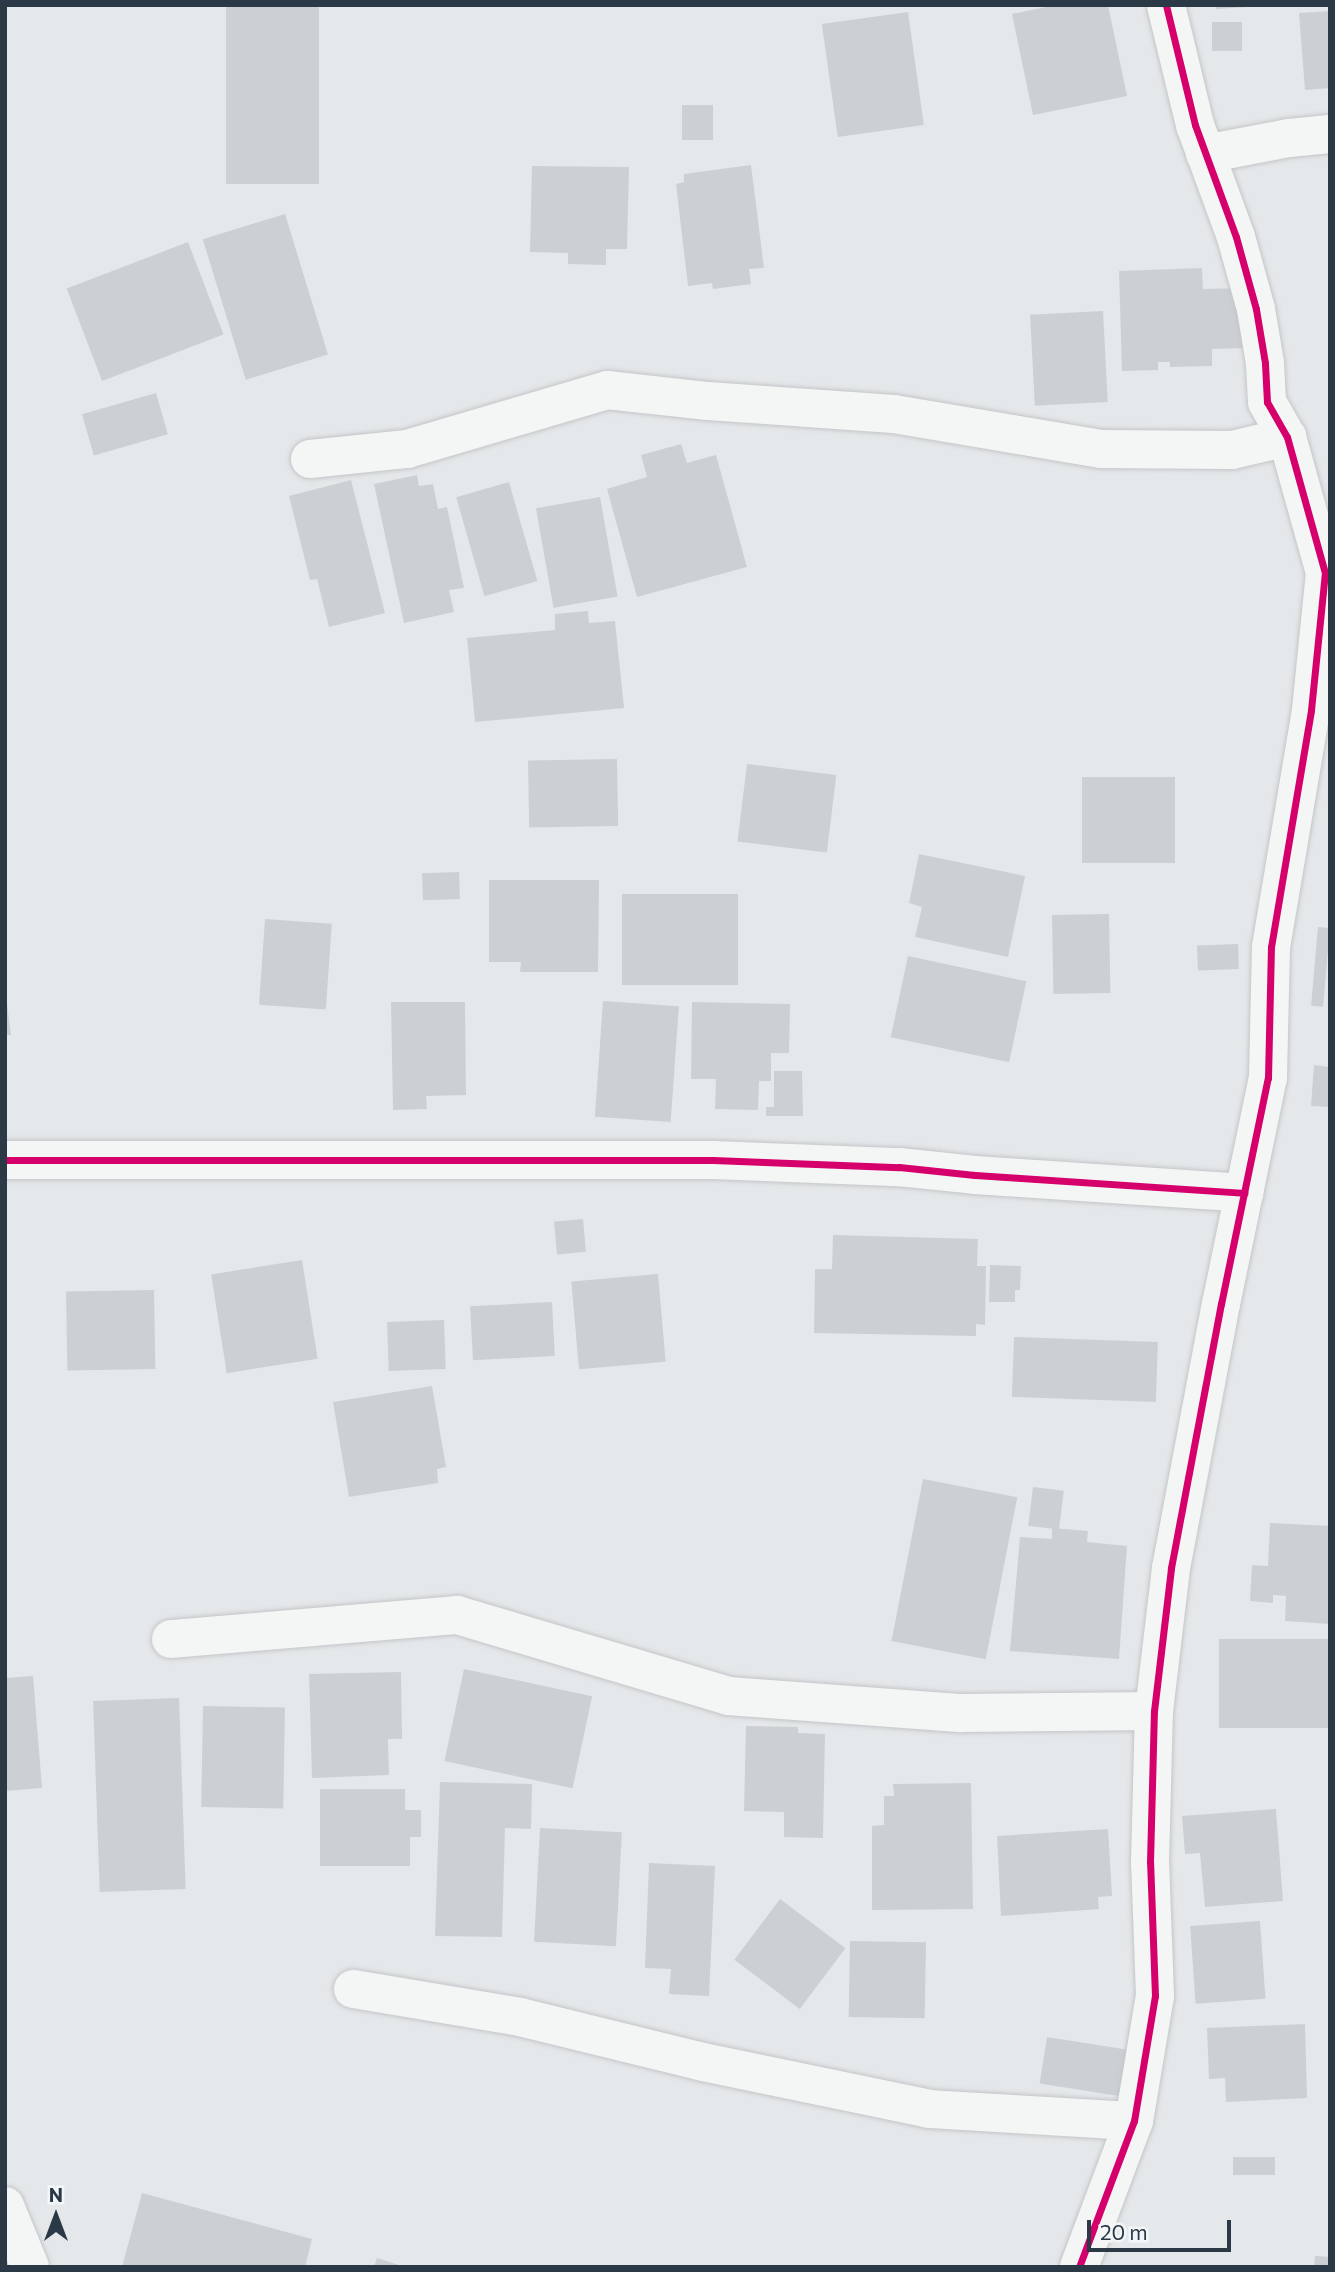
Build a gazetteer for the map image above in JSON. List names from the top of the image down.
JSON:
{
  "scale_bar": "20 m",
  "north": "top"
}
